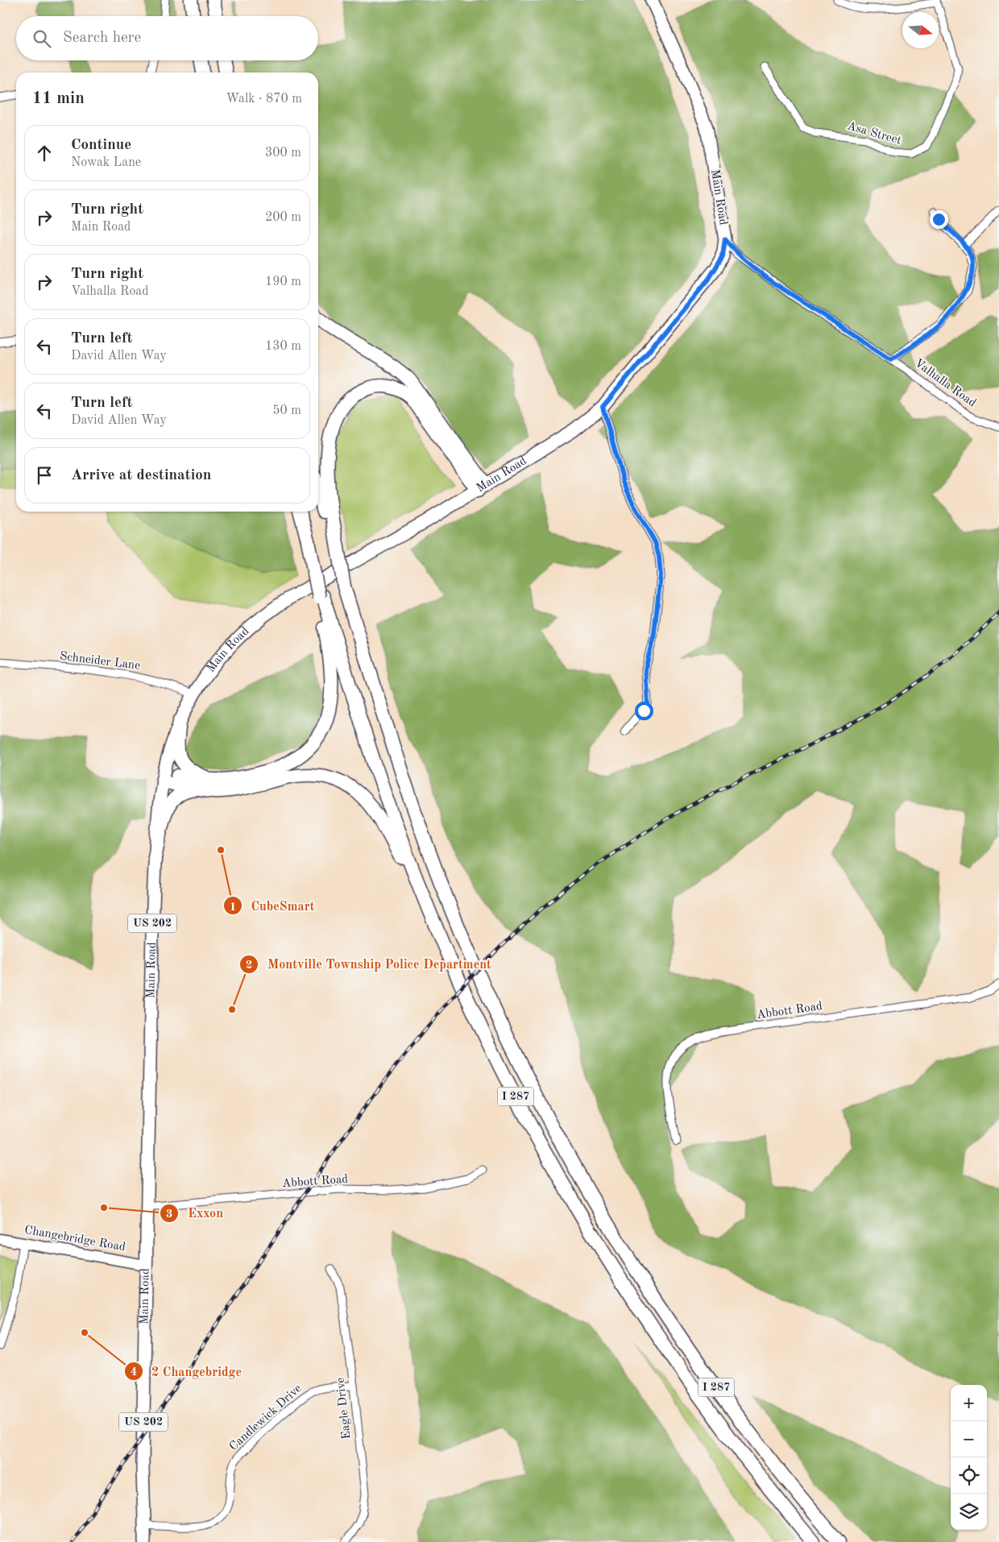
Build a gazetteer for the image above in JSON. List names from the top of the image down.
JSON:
{
  "streets": {
    "highway": ["I 287"],
    "main road": ["Main Road", "US 202", "Changebridge Road"],
    "street": [
      "Asa Street",
      "Valhalla Road",
      "Schneider Lane",
      "Abbott Road",
      "Eagle Drive",
      "Candlewick Drive"
    ]
  },
  "crossings": [
    ["Main Road", "Valhalla Road"],
    ["Main Road", "Schneider Lane"],
    ["Main Road", "Abbott Road"],
    ["Main Road", "Changebridge Road"],
    ["Main Road", "Candlewick Drive"],
    ["Eagle Drive", "Candlewick Drive"]
  ],
  "places": [
    "CubeSmart",
    "Montville Township Police Department",
    "Exxon",
    "2 Changebridge"
  ],
  "north": "right",
  "page": {
    "search": "Search here",
    "heading": ["11 min", "Walk · 870 m"],
    "list": [
      ["Continue", "Nowak Lane", "300 m"],
      ["Turn right", "Main Road", "200 m"],
      ["Turn right", "Valhalla Road", "190 m"],
      ["Turn left", "David Allen Way", "130 m"],
      ["Turn left", "David Allen Way", "50 m"],
      "Arrive at destination"
    ],
    "map_buttons": ["+", "−"]
  }
}
